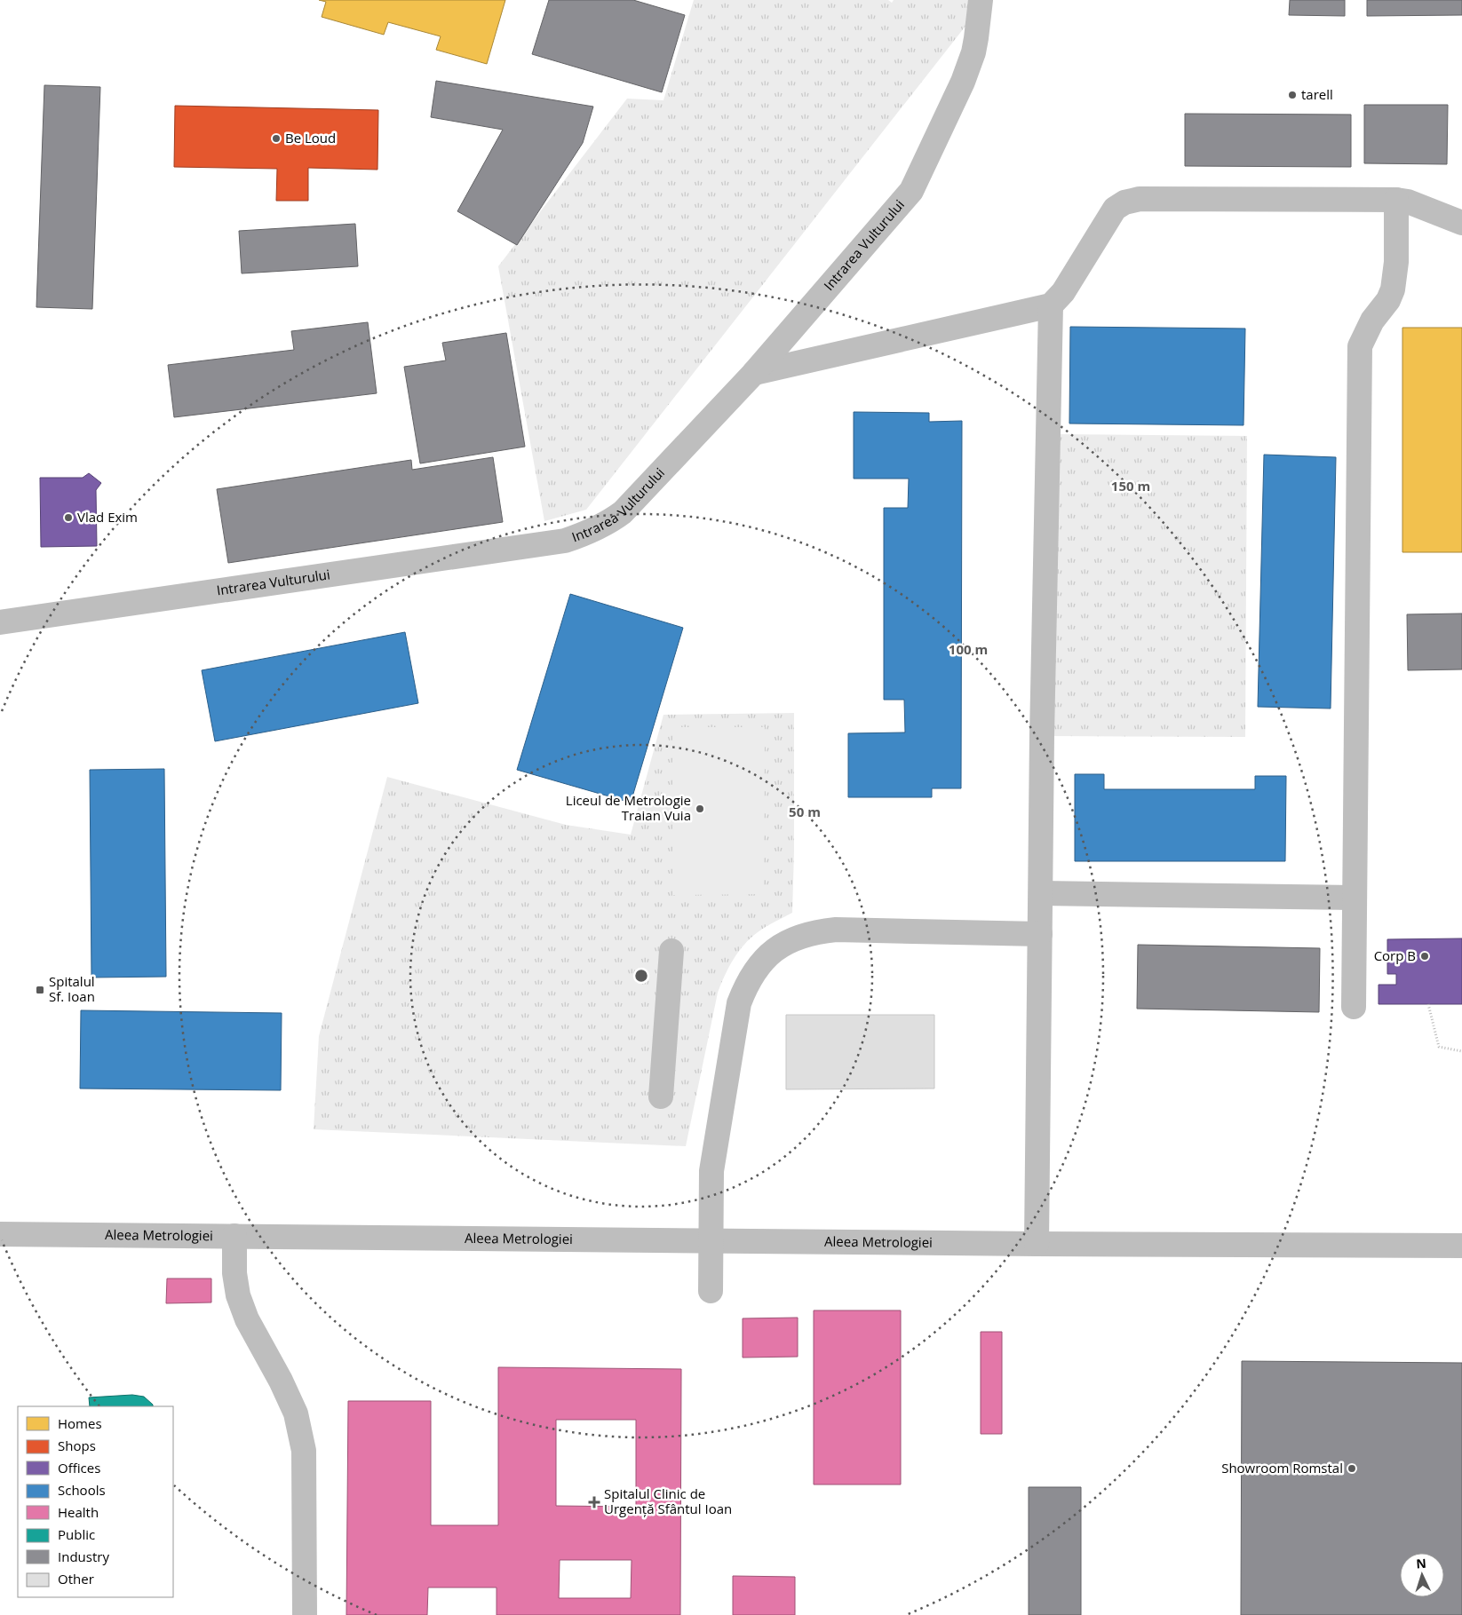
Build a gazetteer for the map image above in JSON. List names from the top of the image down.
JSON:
{
  "streets": {
    "street": ["Intrarea Vulturului", "Aleea Metrologiei"]
  },
  "places": {
    "other": [
      "tarell",
      "Be Loud",
      "Vlad Exim",
      "Liceul de Metrologie Traian Vuia",
      "Corp B",
      "Showroom Romstal"
    ],
    "transit": ["Spitalul Sf. Ioan"],
    "health": ["Spitalul Clinic de Urgență Sfântul Ioan"]
  },
  "legend": [
    "Homes",
    "Shops",
    "Offices",
    "Schools",
    "Health",
    "Public",
    "Industry",
    "Other"
  ],
  "north": "top",
  "rings": ["150 m", "100 m", "50 m"]
}
